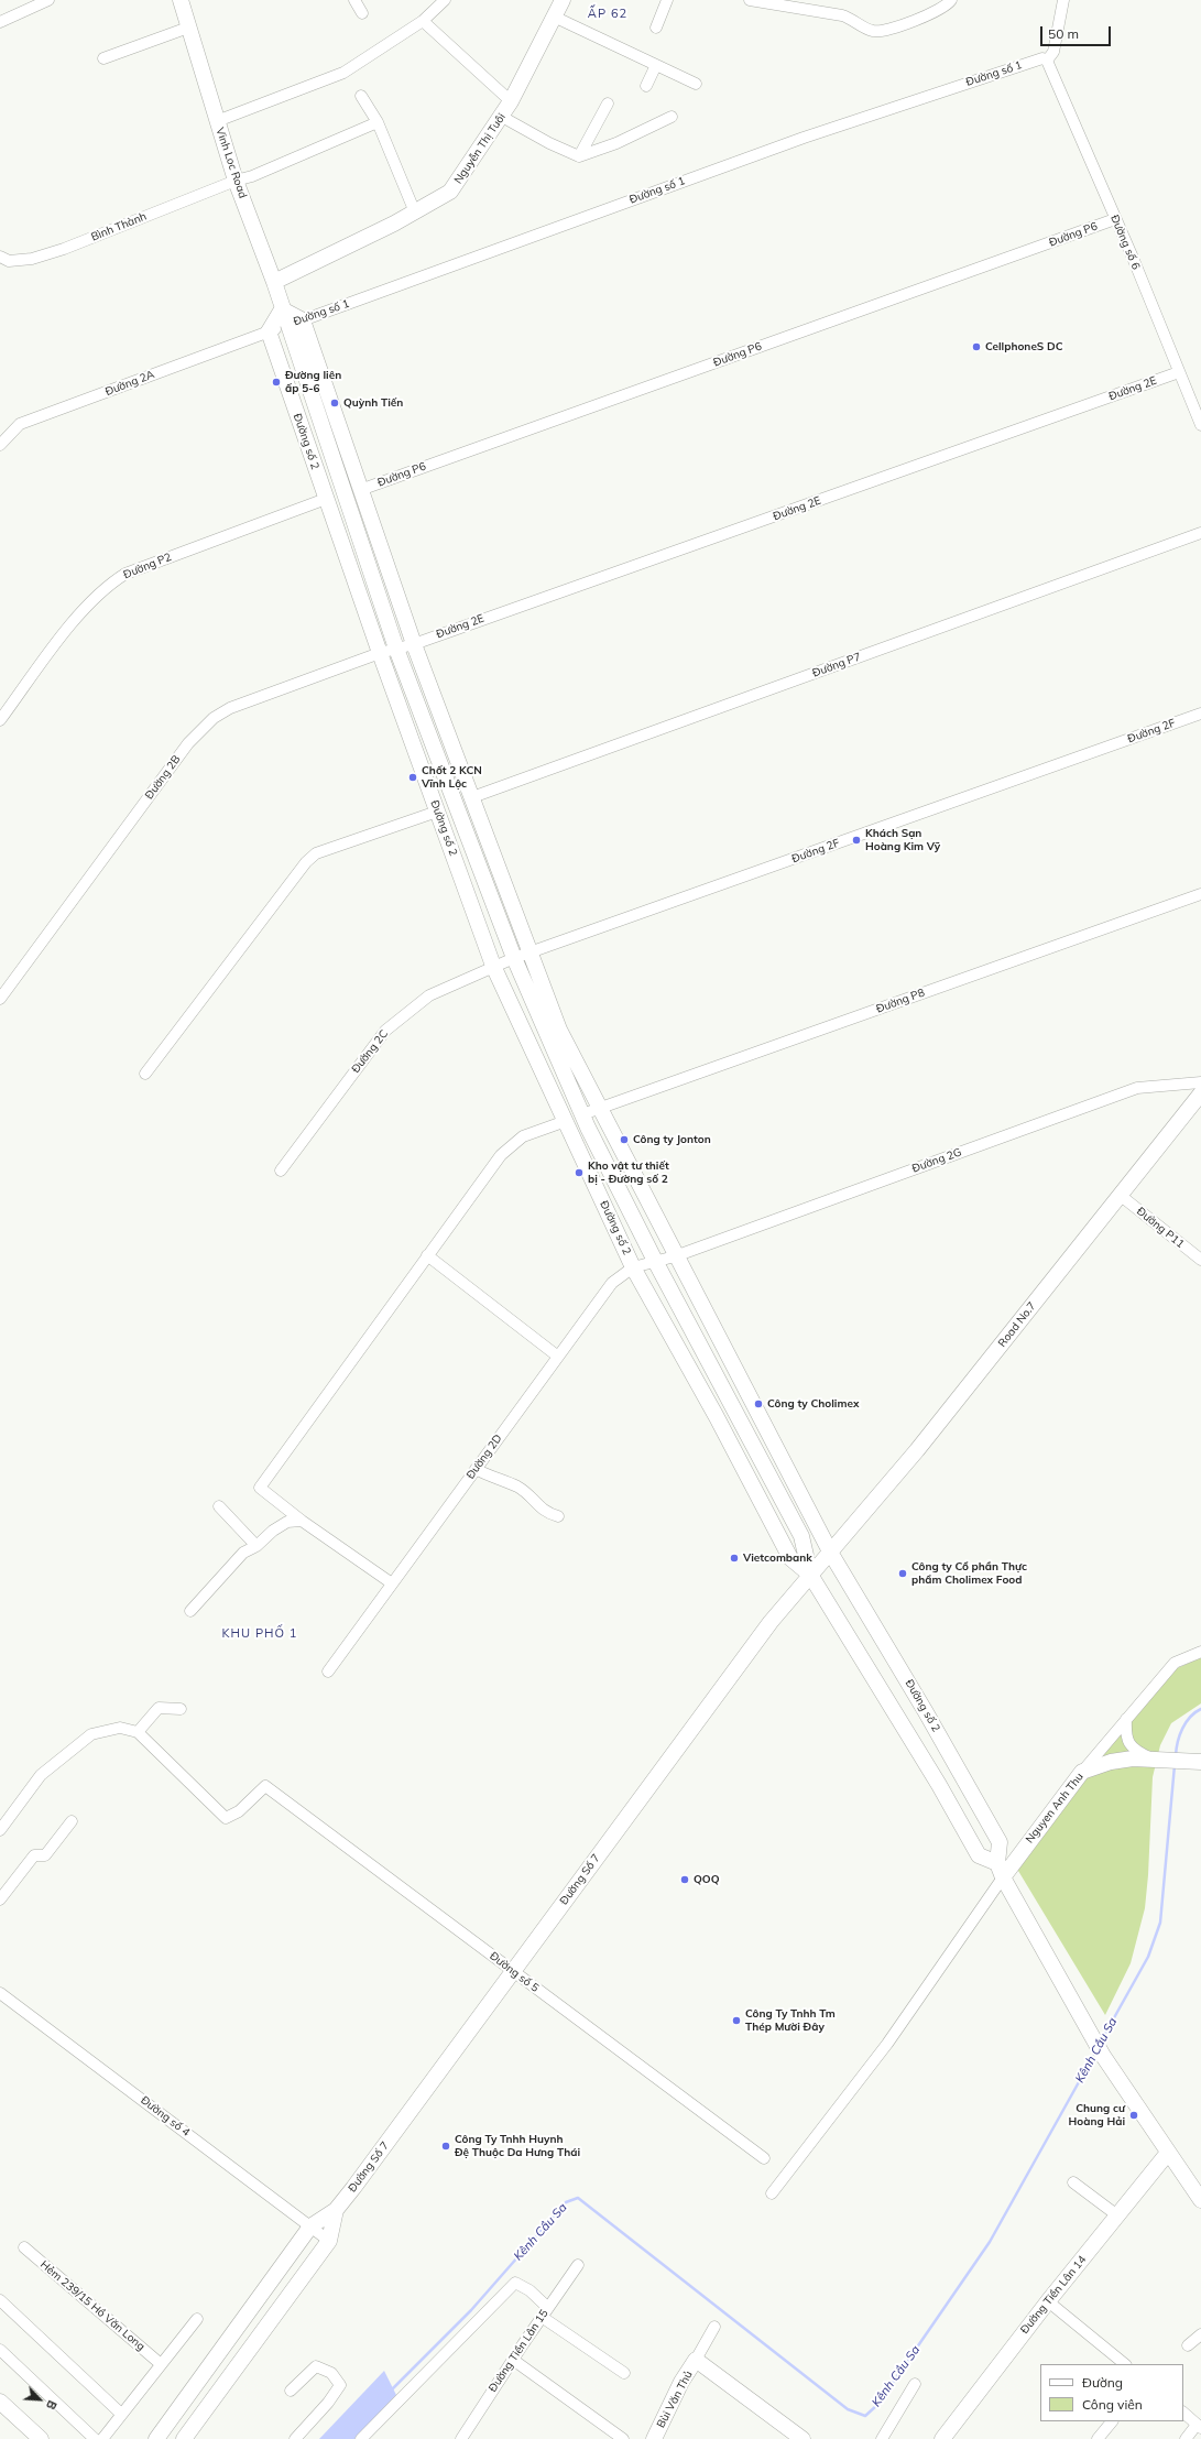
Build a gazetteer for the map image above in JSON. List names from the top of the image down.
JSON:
{
  "streets": {
    "main road": [
      "Nguyễn Thị Tuôi",
      "Vinh Loc Road",
      "Đường số 2",
      "Road No.7",
      "Nguyen Anh Thu",
      "Đường Số 7",
      "Đường Tiền Lân 14",
      "Bùi Văn Thủ"
    ],
    "street": [
      "Đường số 1",
      "Bình Thành",
      "Đường P6",
      "Đường số 6",
      "Đường 2A",
      "Đường 2E",
      "Đường P2",
      "Đường P7",
      "Đường 2F",
      "Đường 2B",
      "Đường P8",
      "Đường 2C",
      "Đường 2G",
      "Đường P11",
      "Đường 2D",
      "Đường số 5",
      "Đường số 4",
      "Hẻm 239/15 Hồ Văn Long",
      "Đường Tiền Lân 15"
    ]
  },
  "crossings": [
    ["Đường số 1", "Đường số 6"],
    ["Đường số 1", "Đường 2A"],
    ["Đường số 1", "Đường số 2"],
    ["Nguyễn Thị Tuôi", "Vinh Loc Road"],
    ["Vinh Loc Road", "Bình Thành"],
    ["Đường P6", "Đường số 6"],
    ["Đường P6", "Đường số 2"],
    ["Đường số 6", "Đường 2E"],
    ["Đường 2A", "Đường số 2"],
    ["Đường 2E", "Đường số 2"],
    ["Đường 2E", "Đường 2B"],
    ["Đường số 2", "Đường P2"],
    ["Đường số 2", "Đường P7"],
    ["Đường số 2", "Đường 2F"],
    ["Đường số 2", "Đường 2B"],
    ["Đường số 2", "Đường P8"],
    ["Đường số 2", "Đường 2C"],
    ["Đường số 2", "Đường 2G"],
    ["Đường số 2", "Road No.7"],
    ["Đường số 2", "Đường 2D"],
    ["Đường số 2", "Nguyen Anh Thu"],
    ["Đường số 2", "Đường Số 7"],
    ["Đường 2F", "Đường 2C"],
    ["Đường 2G", "Đường 2D"],
    ["Đường P11", "Road No.7"],
    ["Road No.7", "Đường Số 7"],
    ["Đường Số 7", "Đường số 5"],
    ["Đường Số 7", "Đường số 4"]
  ],
  "districts": ["ẤP 62", "KHU PHỐ 1"],
  "water": ["Kênh Cầu Sa"],
  "places": [
    "CellphoneS DC",
    "Đường liên ấp 5-6",
    "Quỳnh Tiến",
    "Chốt 2 KCN Vĩnh Lộc",
    "Khách Sạn Hoàng Kim Vỹ",
    "Công ty Jonton",
    "Kho vật tư thiết bị - Đường số 2",
    "Công ty Cholimex",
    "Vietcombank",
    "Công ty Cổ phần Thực phẩm Cholimex Food",
    "QOQ",
    "Công Ty Tnhh Tm Thép Mười Đây",
    "Chung cư Hoàng Hải",
    "Công Ty Tnhh Huynh Đệ Thuộc Da Hưng Thái"
  ],
  "legend": ["Đường", "Công viên"],
  "scale_bar": "50 m",
  "north": "bottom right"
}
